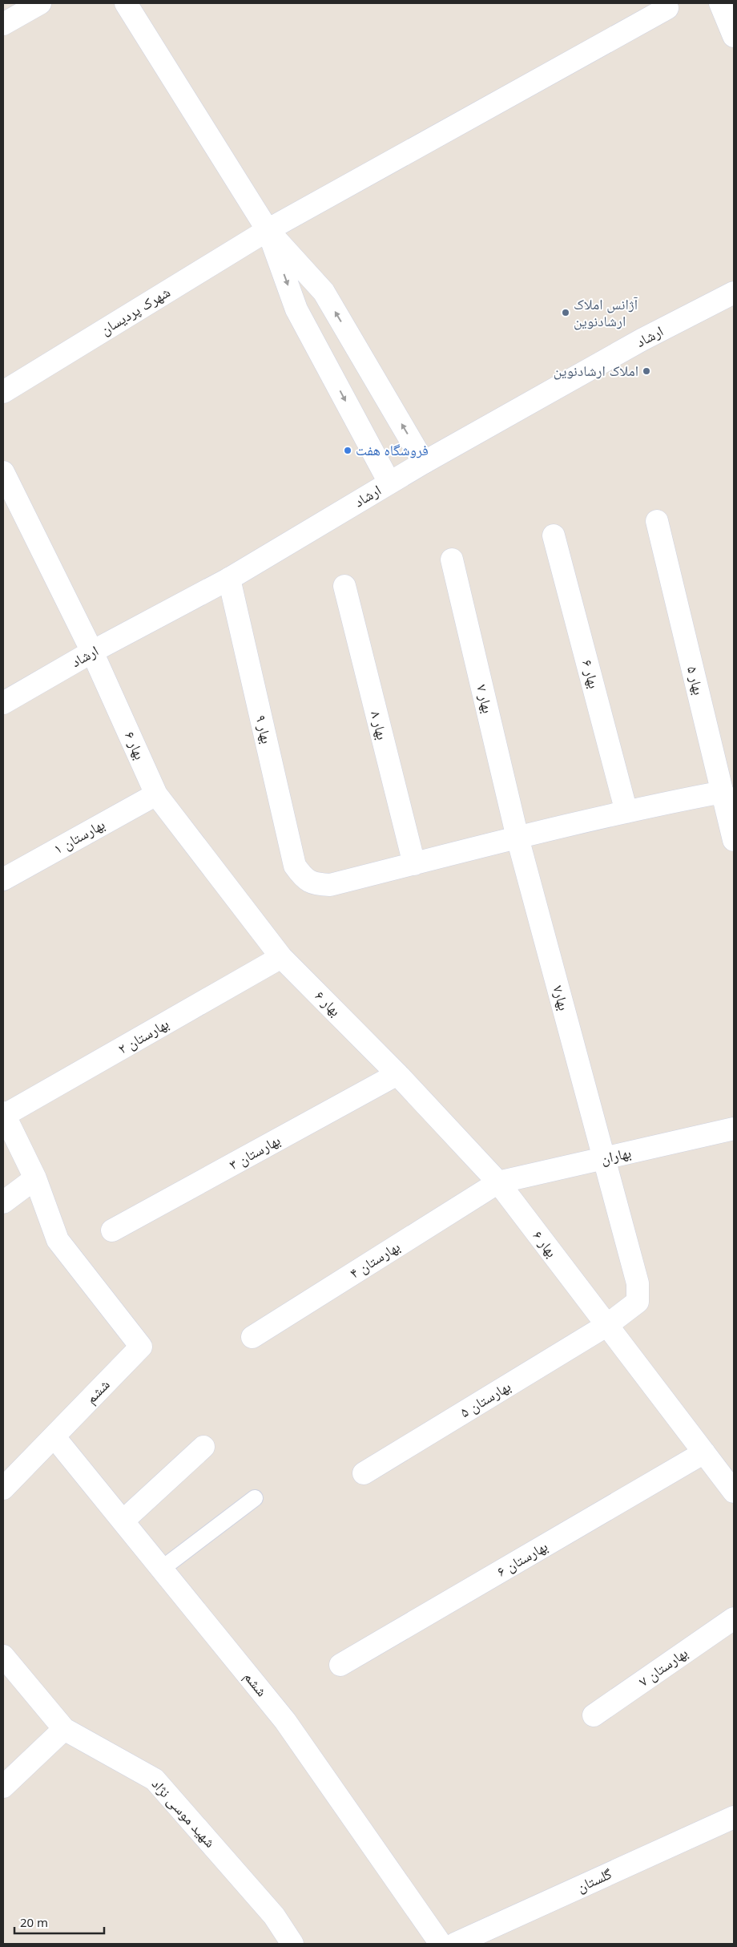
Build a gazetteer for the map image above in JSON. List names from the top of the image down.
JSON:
{
  "streets": {
    "street": [
      "شهرک پردیسان",
      "ارشاد",
      "بهار ۶",
      "بهار ۵",
      "بهار ۷",
      "بهار ۸",
      "بهار ۹",
      "بهارستان ۱",
      "بهار۷",
      "بهارستان ۲",
      "بهارستان ۳",
      "بهاران",
      "بهارستان ۴",
      "ششم",
      "بهارستان ۵",
      "بهارستان ۶",
      "بهارستان ۷",
      "شهید موسی نژاد",
      "گلستان"
    ]
  },
  "crossings": [
    ["ارشاد", "بهار ۶"],
    ["ارشاد", "بهار ۹"],
    ["بهار ۶", "بهارستان ۱"],
    ["بهار ۶", "بهارستان ۲"],
    ["بهار ۶", "بهارستان ۳"],
    ["بهار ۶", "بهاران"],
    ["بهار ۶", "بهارستان ۴"],
    ["بهار ۶", "بهارستان ۵"],
    ["بهار ۶", "بهارستان ۶"],
    ["بهار ۷", "بهار۷"],
    ["بهار ۸", "بهار ۹"],
    ["بهار۷", "بهاران"],
    ["بهاران", "بهارستان ۴"]
  ],
  "places": ["آژانس املاک ارشادنوین", "املاک ارشادنوین", "فروشگاه هفت"],
  "scale_bar": "20 m"
}
